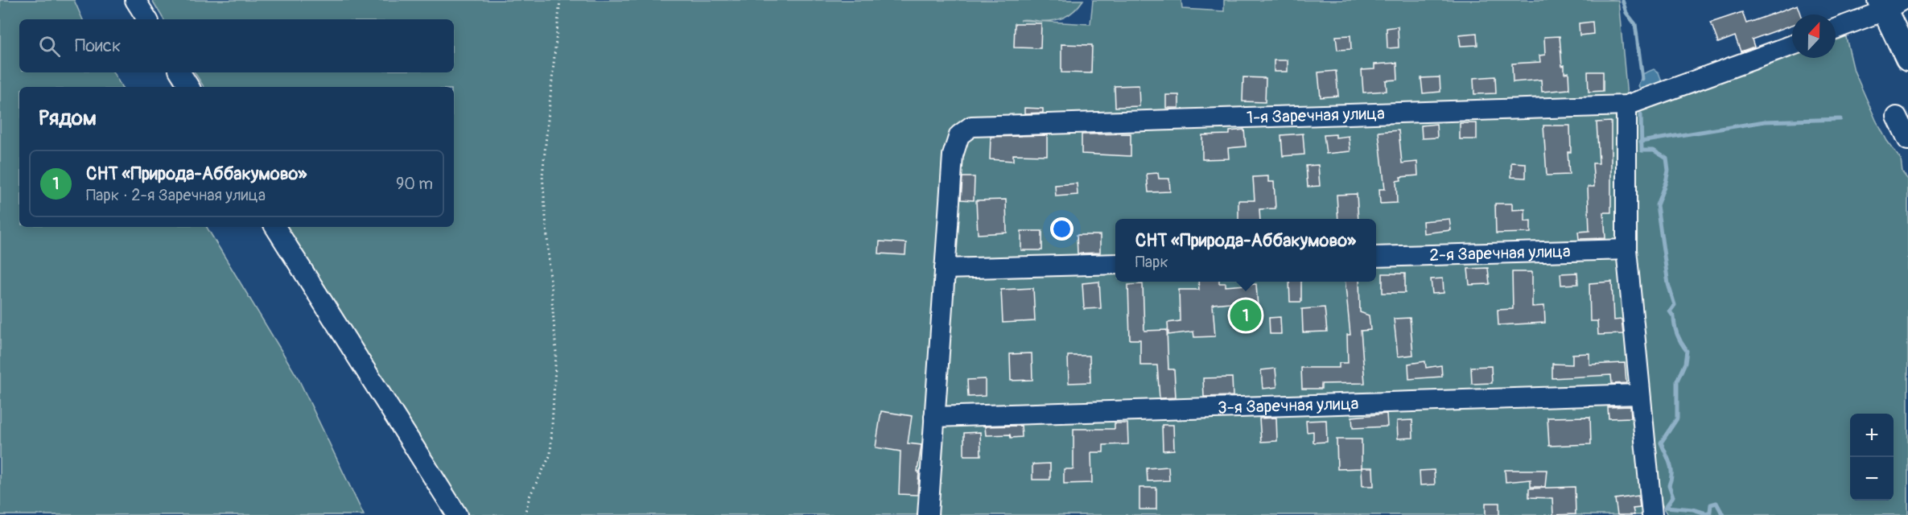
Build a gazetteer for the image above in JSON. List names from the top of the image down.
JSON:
{
  "streets": {
    "street": ["1-я Заречная улица", "2-я Заречная улица", "3-я Заречная улица"]
  },
  "crossings": [
    ["1-я Заречная улица", "3-я Заречная улица"]
  ],
  "north": "top",
  "page": {
    "search": "Поиск",
    "heading": "Рядом",
    "list": [
      {
        "mark": "1",
        "name": "СНТ «Природа-Аббакумово»",
        "note": "Парк · 2-я Заречная улица",
        "value": "90 m"
      }
    ],
    "popup": ["СНТ «Природа-Аббакумово»", "Парк"],
    "pins": "1",
    "map_buttons": ["+", "−"]
  }
}
